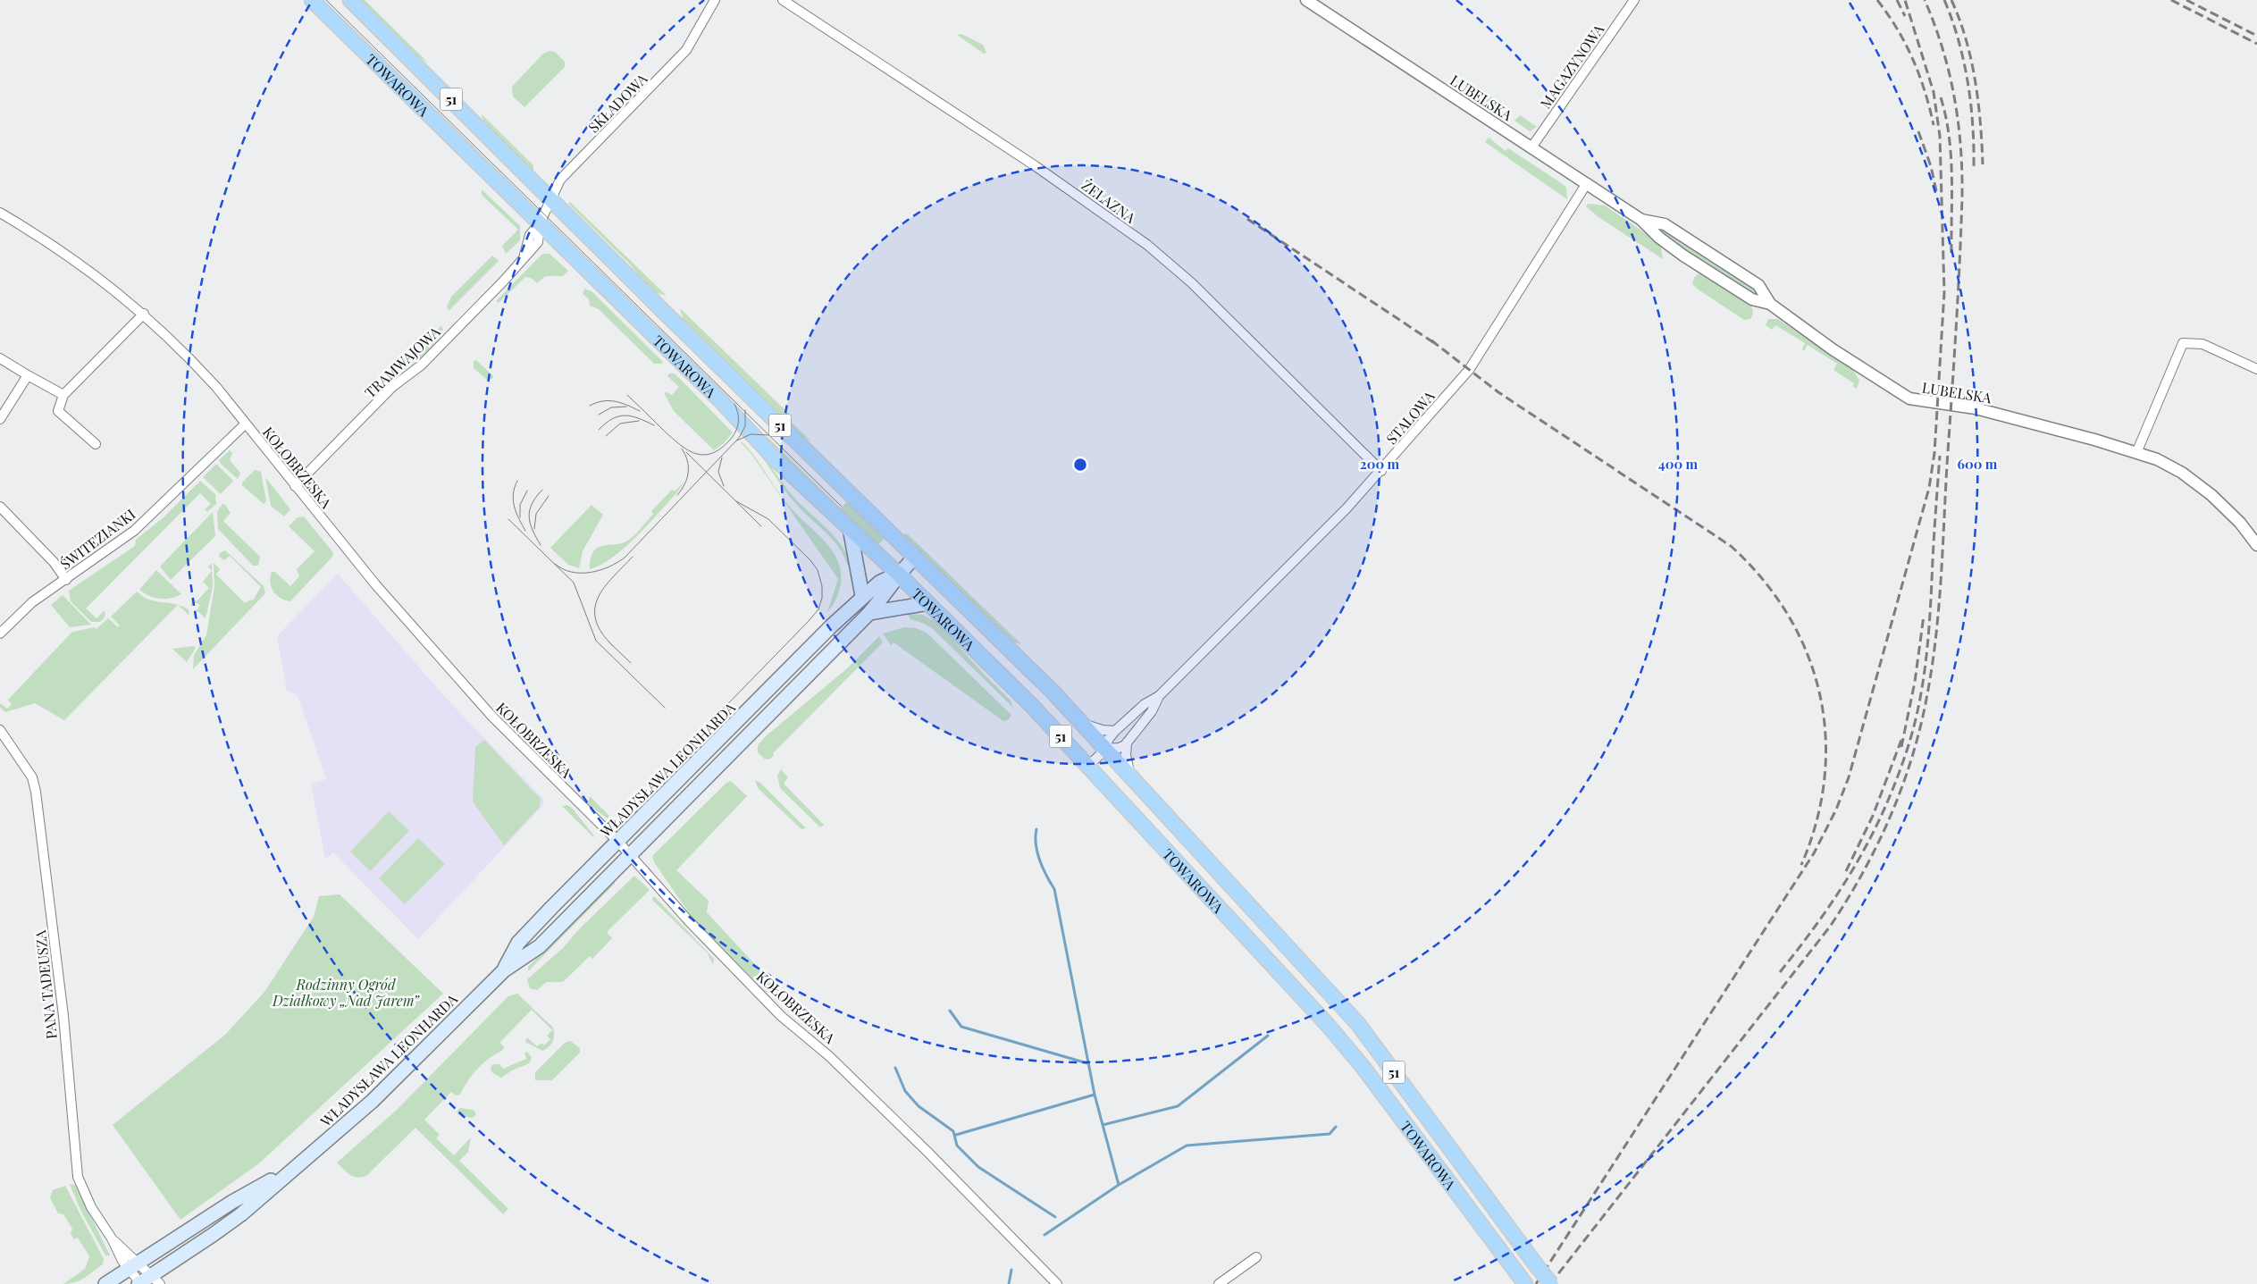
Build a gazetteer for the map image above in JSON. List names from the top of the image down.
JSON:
{
  "streets": {
    "main road": ["TOWAROWA", "51", "WŁADYSŁAWA LEONHARDA"],
    "street": [
      "MAGAZYNOWA",
      "LUBELSKA",
      "SKŁADOWA",
      "ŻELAZNA",
      "TRAMWAJOWA",
      "STALOWA",
      "KOŁOBRZESKA",
      "ŚWITEZIANKI",
      "PANA TADEUSZA"
    ]
  },
  "crossings": [
    ["MAGAZYNOWA", "LUBELSKA"],
    ["TOWAROWA", "SKŁADOWA"],
    ["TOWAROWA", "TRAMWAJOWA"],
    ["TOWAROWA", "STALOWA"],
    ["TOWAROWA", "WŁADYSŁAWA LEONHARDA"],
    ["LUBELSKA", "STALOWA"],
    ["SKŁADOWA", "TRAMWAJOWA"],
    ["ŻELAZNA", "STALOWA"],
    ["TRAMWAJOWA", "KOŁOBRZESKA"],
    ["KOŁOBRZESKA", "ŚWITEZIANKI"],
    ["KOŁOBRZESKA", "WŁADYSŁAWA LEONHARDA"],
    ["WŁADYSŁAWA LEONHARDA", "PANA TADEUSZA"]
  ],
  "parks": ["Rodzinny Ogród Działkowy „Nad Jarem”"],
  "rings": ["200 m", "400 m", "600 m"]
}
